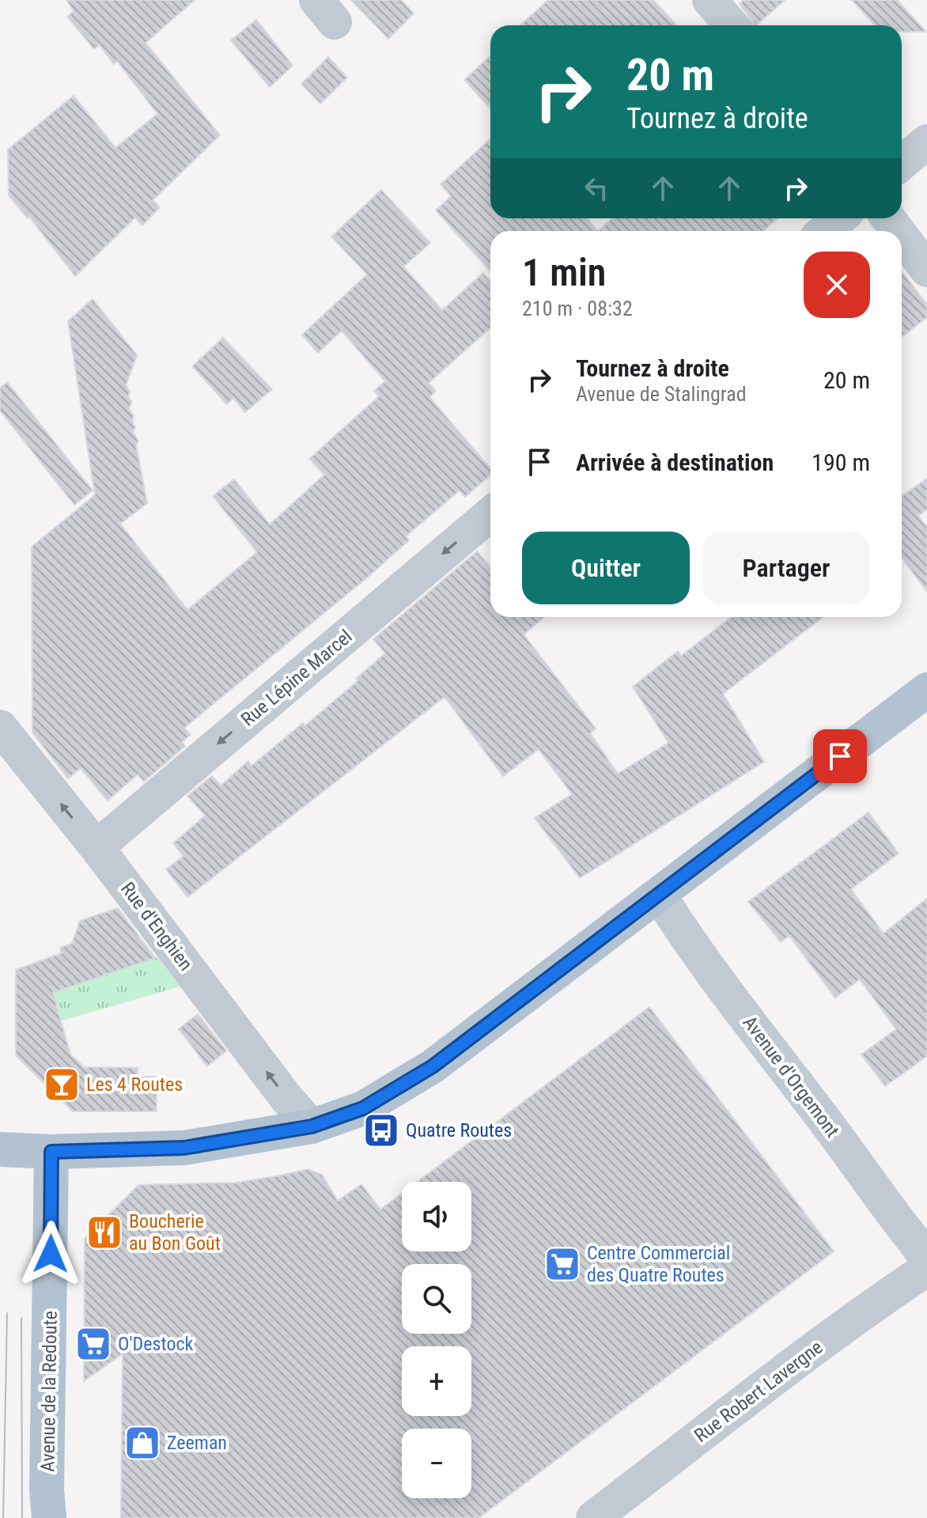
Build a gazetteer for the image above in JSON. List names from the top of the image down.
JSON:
{
  "streets": {
    "main road": ["Avenue de la Redoute"],
    "street": [
      "Rue Lépine Marcel",
      "Rue d'Enghien",
      "Avenue d'Orgemont",
      "Rue Robert Lavergne"
    ]
  },
  "crossings": [
    ["Rue Lépine Marcel", "Rue d'Enghien"]
  ],
  "one_way": ["Rue Lépine Marcel", "Rue d'Enghien"],
  "places": {
    "bar": ["Les 4 Routes"],
    "bus stop": ["Quatre Routes"],
    "restaurant": ["Boucherie au Bon Goût"],
    "supermarket": ["Centre Commercial des Quatre Routes", "O'Destock"],
    "shop": ["Zeeman"]
  },
  "page": {
    "turn": ["20 m", "Tournez à droite"],
    "heading": ["1 min", "210 m · 08:32"],
    "list": [
      {
        "name": "Tournez à droite",
        "note": "Avenue de Stalingrad",
        "value": "20 m"
      },
      {
        "name": "Arrivée à destination",
        "value": "190 m"
      }
    ],
    "buttons": ["Quitter", "Partager"],
    "map_buttons": ["+", "−"]
  }
}
